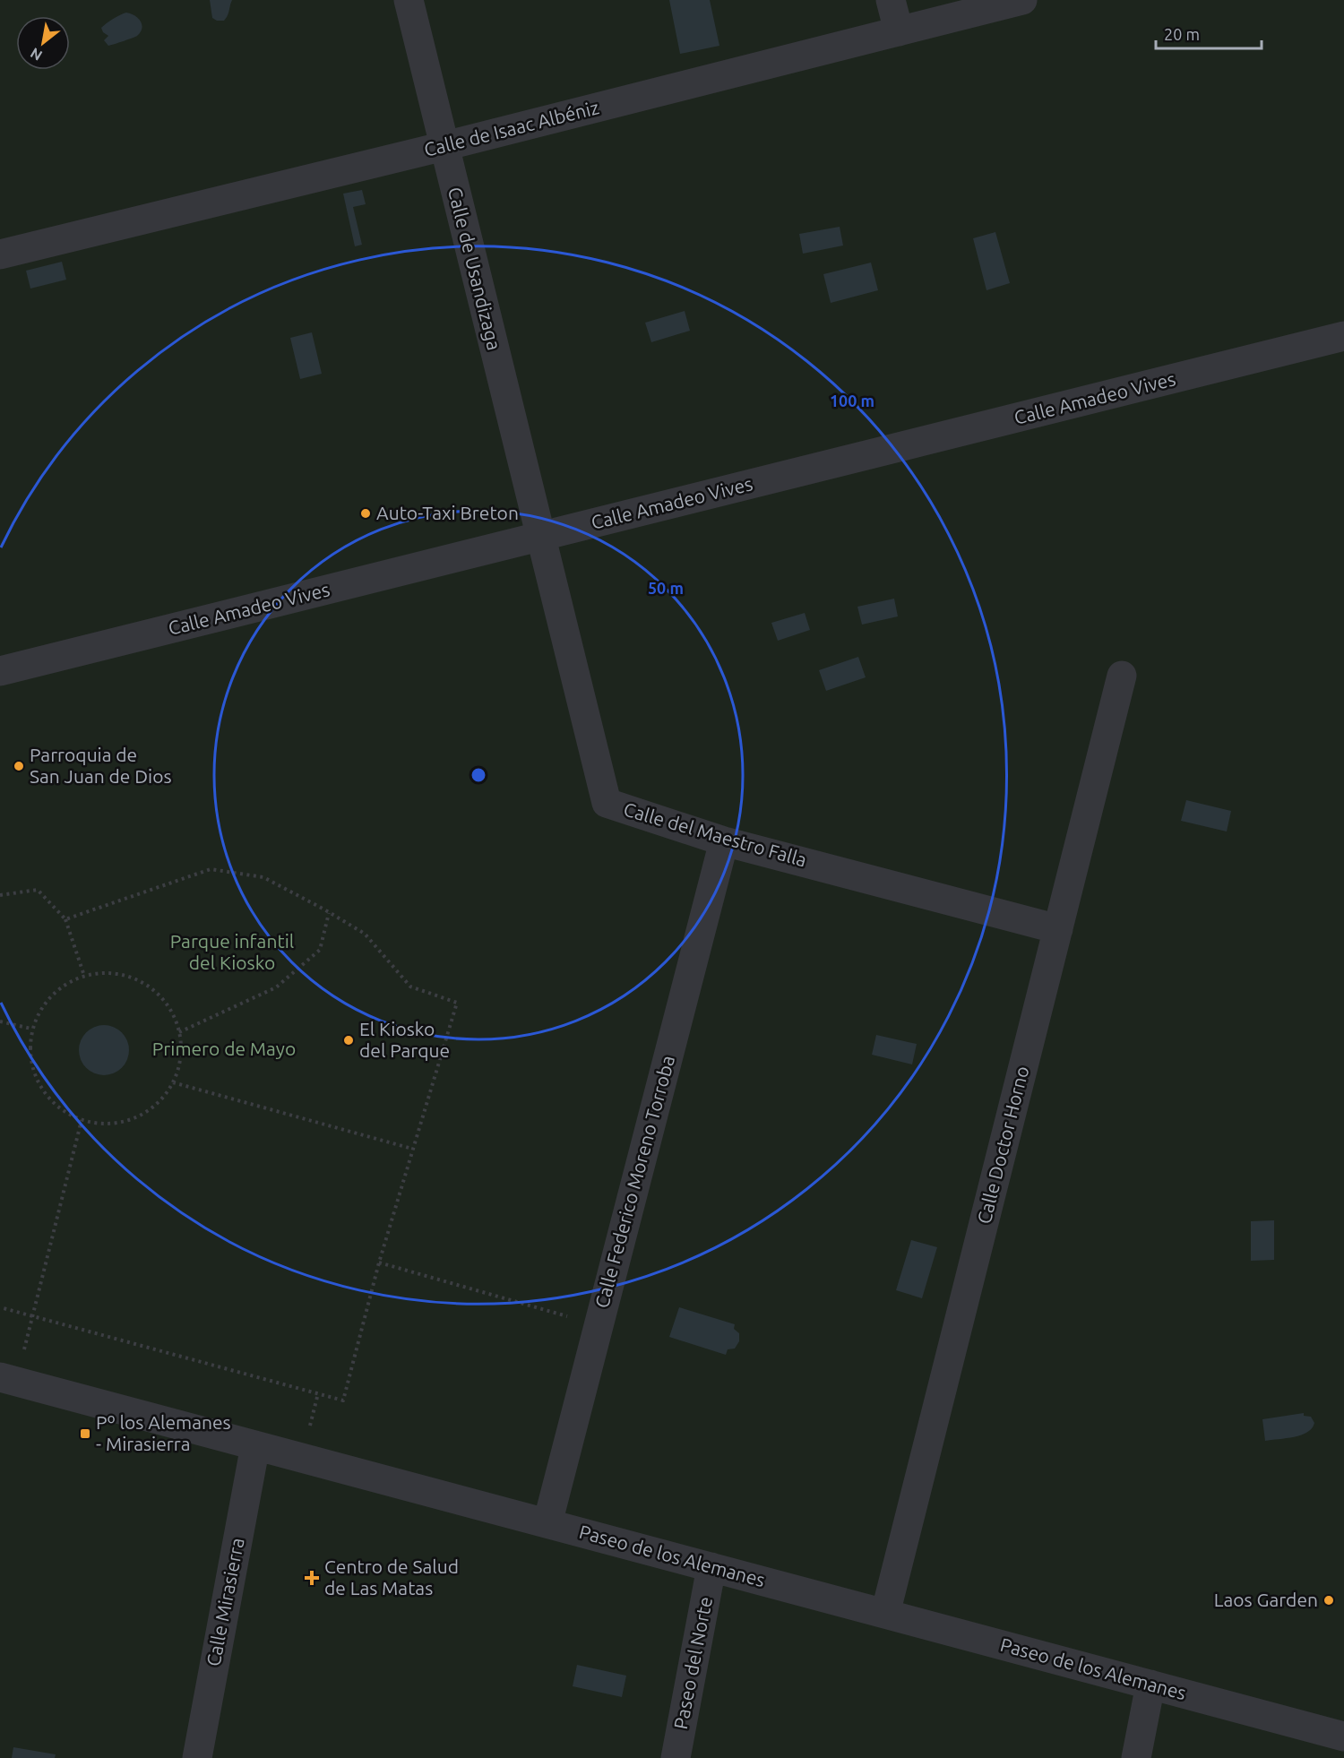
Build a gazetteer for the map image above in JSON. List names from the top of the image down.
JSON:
{
  "streets": {
    "street": [
      "Calle de Isaac Albéniz",
      "Calle de Usandizaga",
      "Calle Amadeo Vives",
      "Calle del Maestro Falla",
      "Calle Doctor Horno",
      "Calle Federico Moreno Torroba",
      "Paseo de los Alemanes",
      "Calle Mirasierra",
      "Paseo del Norte"
    ]
  },
  "crossings": [
    ["Calle de Isaac Albéniz", "Calle de Usandizaga"],
    ["Calle de Usandizaga", "Calle Amadeo Vives"],
    ["Calle de Usandizaga", "Calle del Maestro Falla"],
    ["Calle Amadeo Vives", "Calle del Maestro Falla"],
    ["Calle del Maestro Falla", "Calle Doctor Horno"],
    ["Calle del Maestro Falla", "Calle Federico Moreno Torroba"],
    ["Calle Doctor Horno", "Paseo de los Alemanes"],
    ["Calle Federico Moreno Torroba", "Paseo de los Alemanes"],
    ["Paseo de los Alemanes", "Calle Mirasierra"],
    ["Paseo de los Alemanes", "Paseo del Norte"]
  ],
  "parks": ["Parque infantil del Kiosko", "Primero de Mayo"],
  "places": {
    "other": [
      "Auto-Taxi Breton",
      "Parroquia de San Juan de Dios",
      "El Kiosko del Parque",
      "Laos Garden"
    ],
    "transit": ["Pº los Alemanes - Mirasierra"],
    "health": ["Centro de Salud de Las Matas"]
  },
  "scale_bar": "20 m",
  "north": "bottom left",
  "rings": ["100 m", "50 m"]
}
